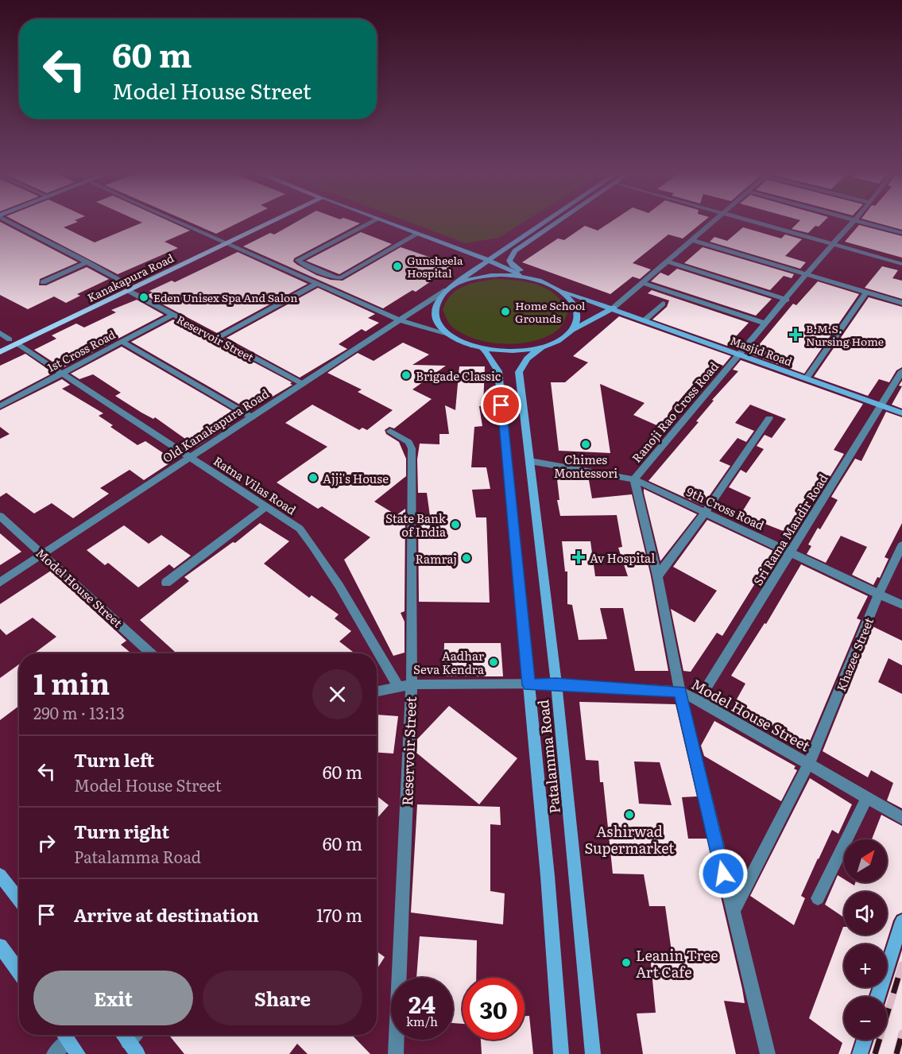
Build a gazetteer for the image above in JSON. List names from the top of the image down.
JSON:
{
  "streets": {
    "main road": ["Kanakapura Road", "Masjid Road", "Patalamma Road"],
    "street": [
      "Reservoir Street",
      "1st Cross Road",
      "Ranoji Rao Cross Road",
      "Old Kanakapura Road",
      "Ratna Vilas Road",
      "9th Cross Road",
      "Sri Rama Mandir Road",
      "Model House Street",
      "Khazee Street"
    ]
  },
  "crossings": [
    ["Kanakapura Road", "Reservoir Street"],
    ["Kanakapura Road", "Ratna Vilas Road"],
    ["Reservoir Street", "1st Cross Road"],
    ["Reservoir Street", "Old Kanakapura Road"],
    ["Reservoir Street", "Ratna Vilas Road"],
    ["Reservoir Street", "Model House Street"],
    ["1st Cross Road", "Ratna Vilas Road"],
    ["Masjid Road", "Ranoji Rao Cross Road"],
    ["Masjid Road", "Sri Rama Mandir Road"],
    ["Ranoji Rao Cross Road", "9th Cross Road"],
    ["Ranoji Rao Cross Road", "Model House Street"],
    ["Ranoji Rao Cross Road", "Khazee Street"],
    ["Old Kanakapura Road", "Ratna Vilas Road"],
    ["Old Kanakapura Road", "Model House Street"],
    ["Ratna Vilas Road", "Model House Street"],
    ["9th Cross Road", "Sri Rama Mandir Road"],
    ["9th Cross Road", "Khazee Street"],
    ["9th Cross Road", "Patalamma Road"],
    ["Sri Rama Mandir Road", "Model House Street"],
    ["Model House Street", "Khazee Street"],
    ["Model House Street", "Patalamma Road"]
  ],
  "places": {
    "other": [
      "Gunsheela Hospital",
      "Eden Unisex Spa And Salon",
      "Home School Grounds",
      "Brigade Classic",
      "Chimes Montessori",
      "Ajji's House",
      "State Bank of India",
      "Ramraj",
      "Aadhar Seva Kendra",
      "Ashirwad Supermarket",
      "Leanin Tree Art Cafe"
    ],
    "health": ["B.M.S. Nursing Home", "Av Hospital"]
  },
  "north": "top right",
  "page": {
    "turn": ["60 m", "Model House Street"],
    "heading": ["1 min", "290 m · 13:13"],
    "list": [
      {
        "name": "Turn left",
        "note": "Model House Street",
        "value": "60 m"
      },
      {
        "name": "Turn right",
        "note": "Patalamma Road",
        "value": "60 m"
      },
      {
        "name": "Arrive at destination",
        "value": "170 m"
      }
    ],
    "map_buttons": ["+", "−"],
    "buttons": ["Exit", "Share"],
    "speed": "24 km/h",
    "limit": "30"
  }
}
